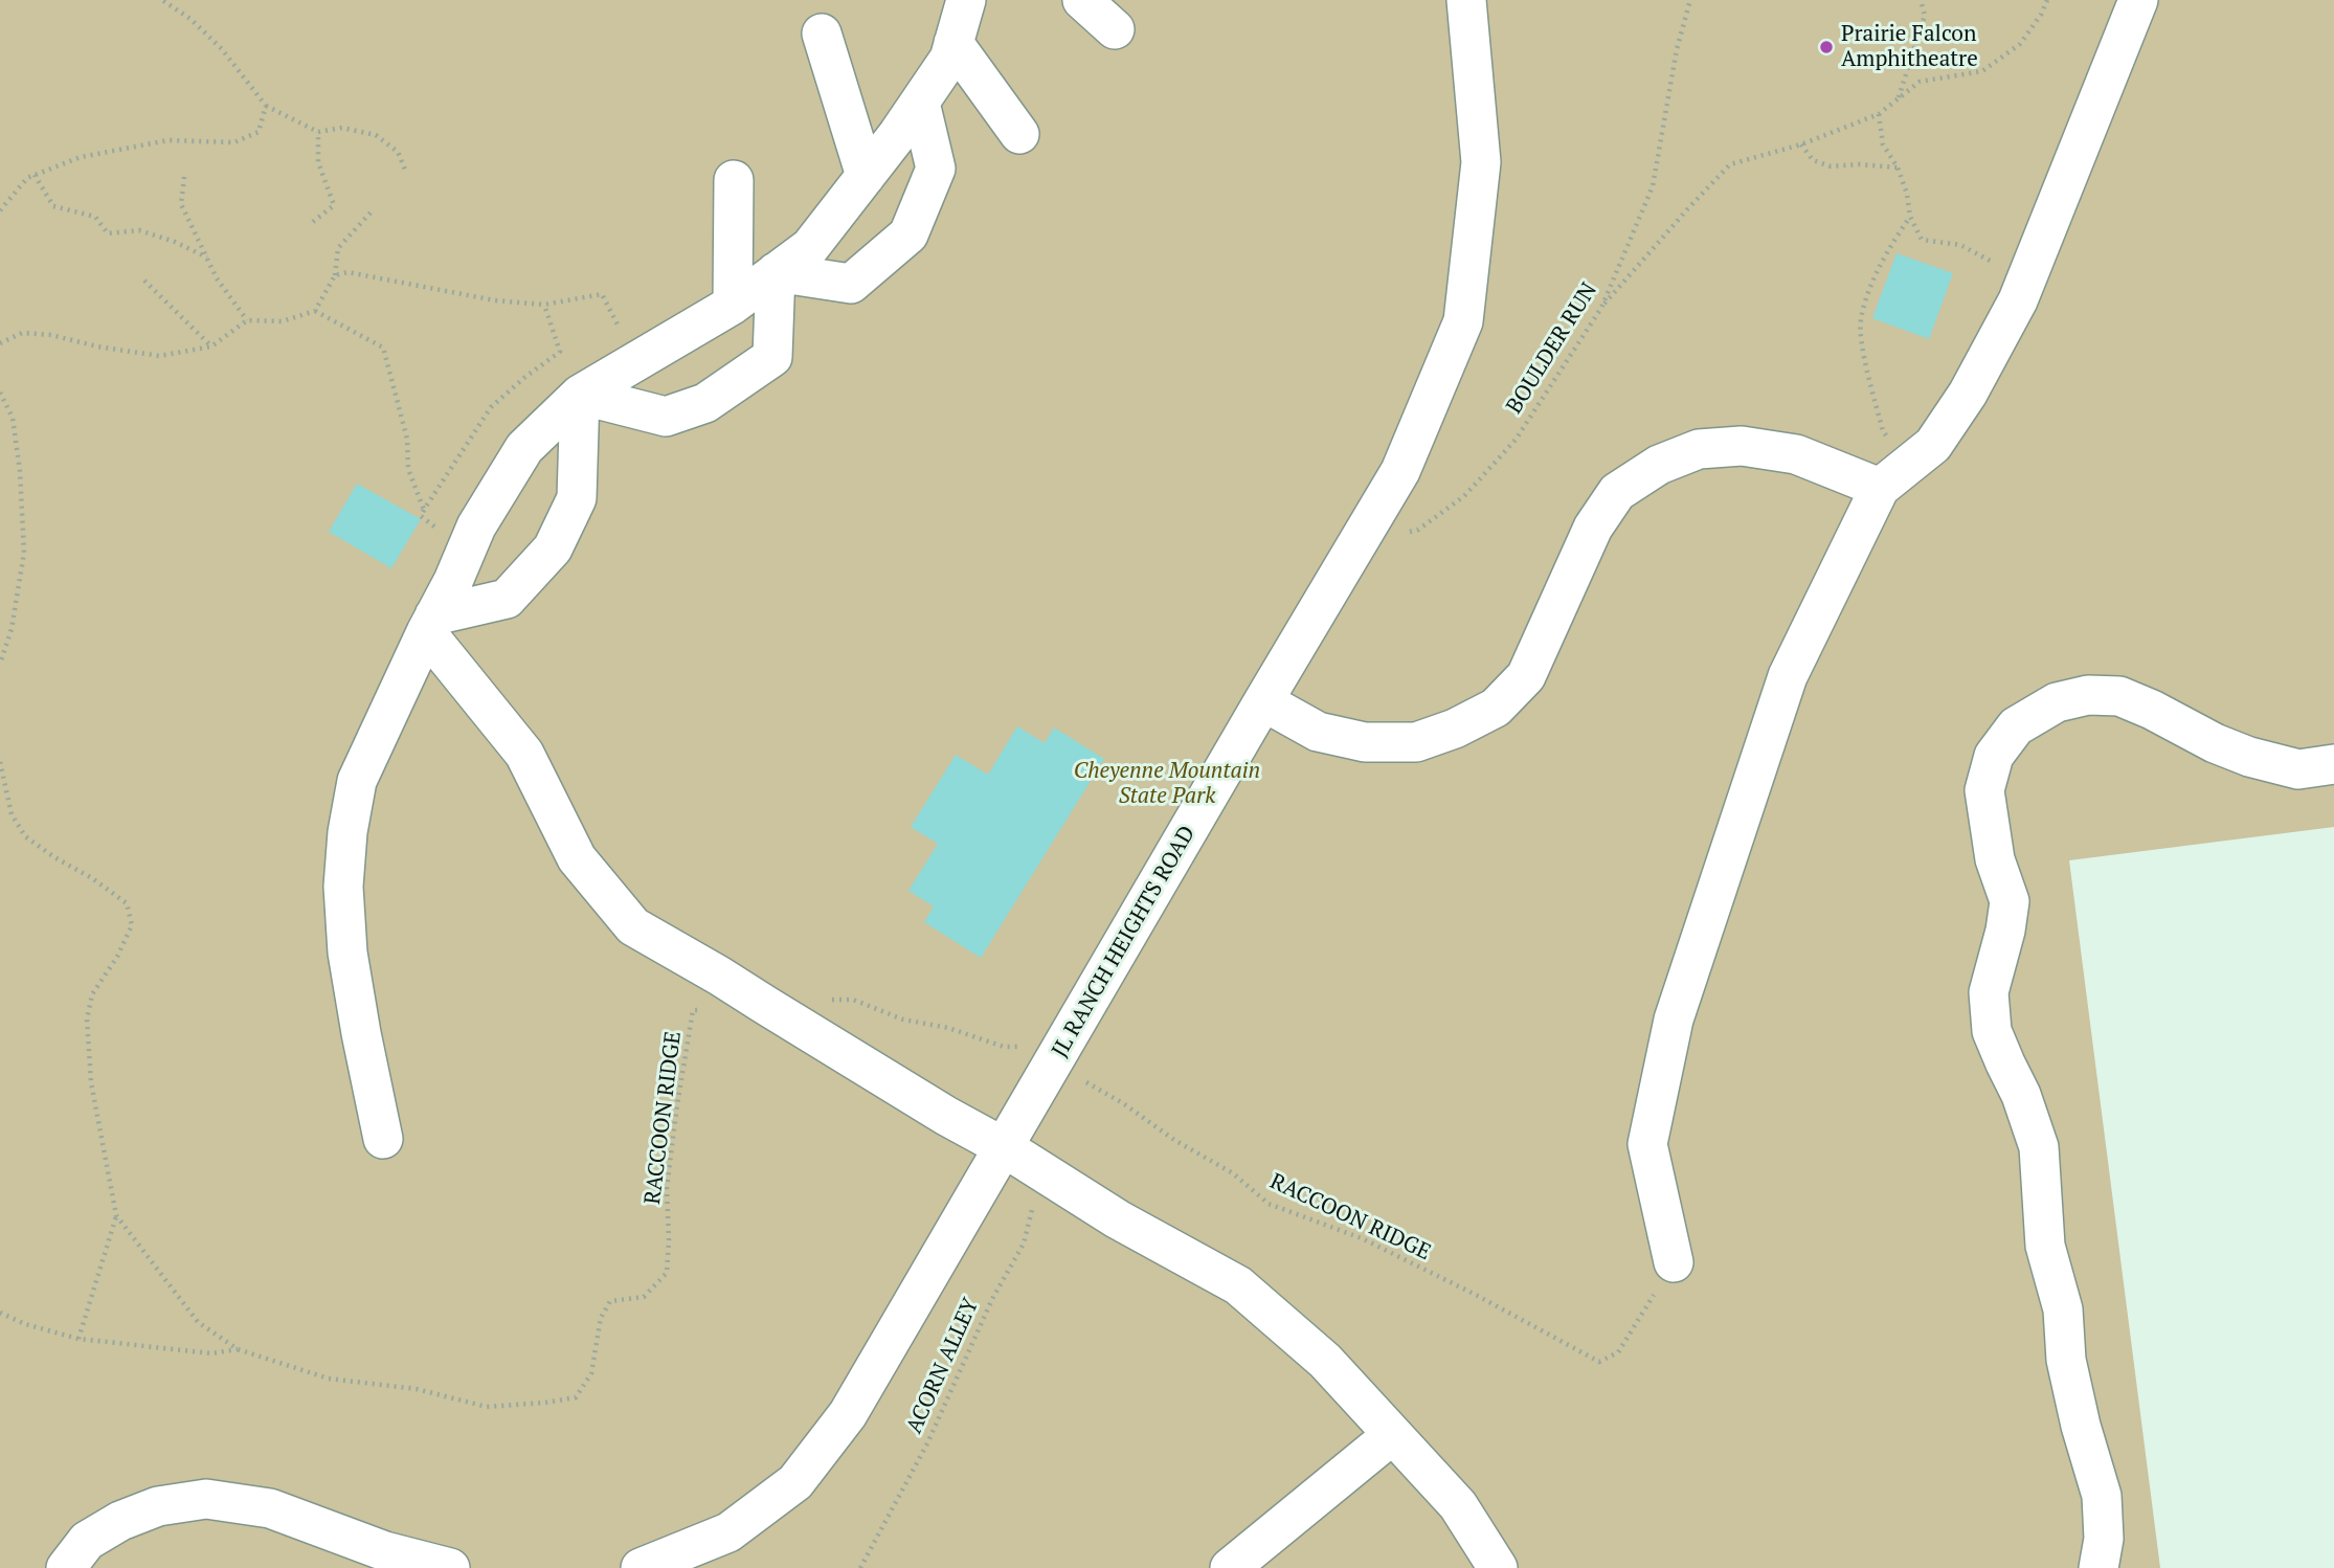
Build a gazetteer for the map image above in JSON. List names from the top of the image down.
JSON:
{
  "streets": {
    "street": ["JL RANCH HEIGHTS ROAD"],
    "path": ["BOULDER RUN", "RACCOON RIDGE", "ACORN ALLEY"]
  },
  "crossings": [
    ["BOULDER RUN", "JL RANCH HEIGHTS ROAD"],
    ["JL RANCH HEIGHTS ROAD", "RACCOON RIDGE"]
  ],
  "parks": ["Cheyenne Mountain State Park"],
  "places": ["Prairie Falcon Amphitheatre"]
}
